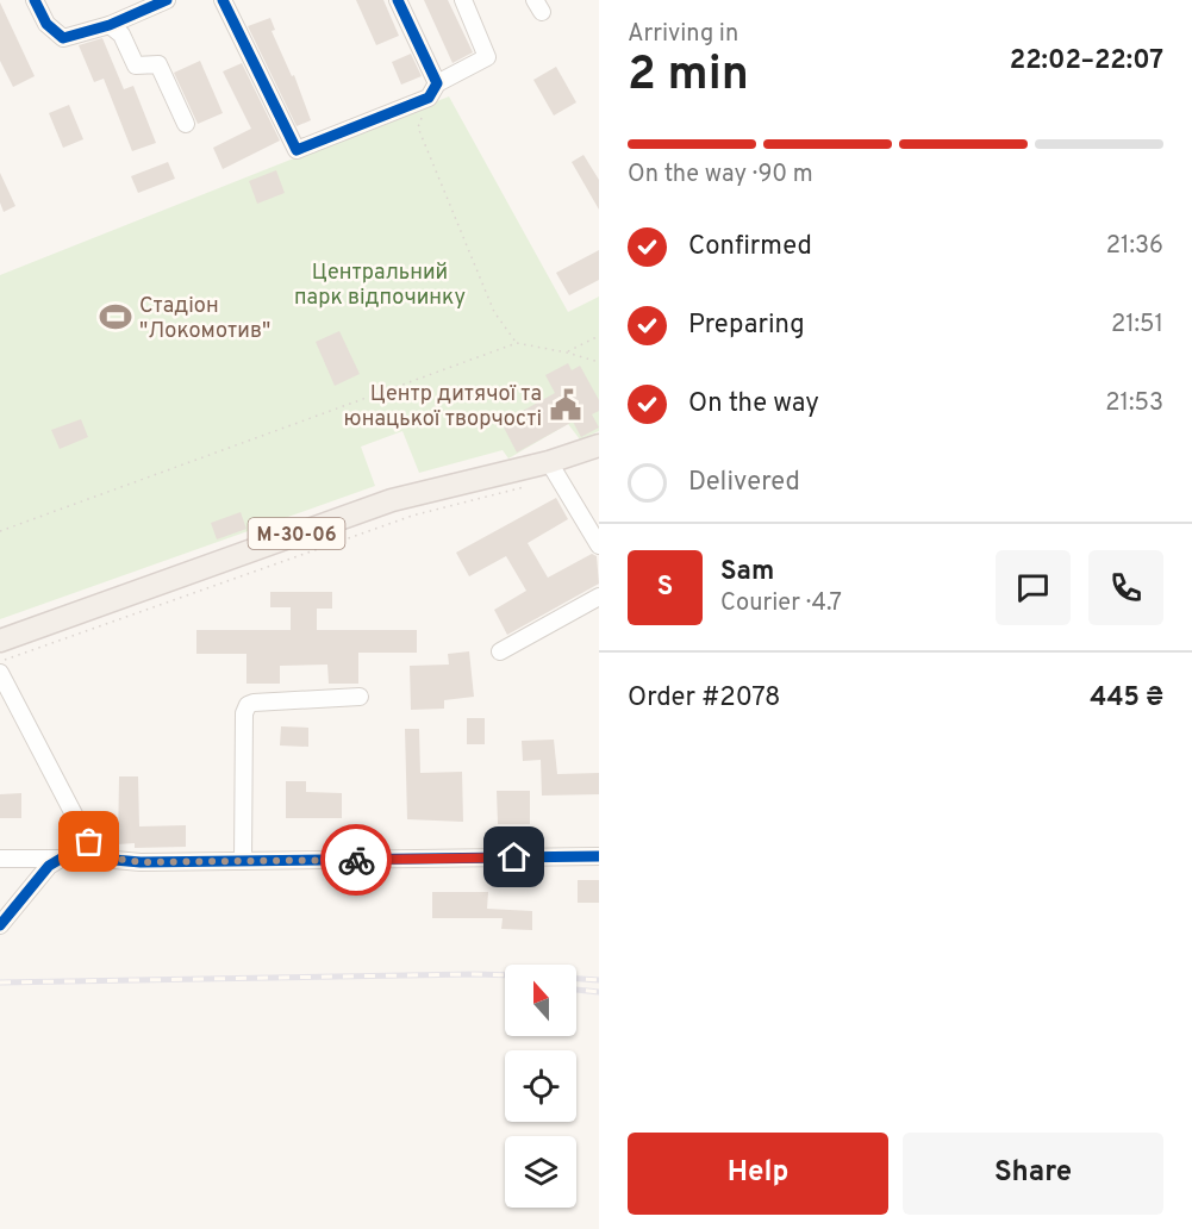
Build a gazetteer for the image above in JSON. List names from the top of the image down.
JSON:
{
  "streets": {
    "main road": ["М-30-06"]
  },
  "parks": ["Центральний парк відпочинку"],
  "places": {
    "sports": ["Стадіон \"Локомотив\""],
    "public building": ["Центр дитячої та юнацької творчості"]
  },
  "north": "top",
  "page": {
    "heading": ["2 min", "Arriving in", "22:02–22:07"],
    "panel": [
      "Sam",
      "Courier · 4.7",
      "Order #2078",
      "445 ₴"
    ],
    "bar": "On the way · 90 m",
    "list": [
      ["Confirmed", "21:36"],
      ["Preparing", "21:51"],
      ["On the way", "21:53"],
      "Delivered"
    ],
    "round": "S",
    "buttons": ["Help", "Share"]
  }
}
